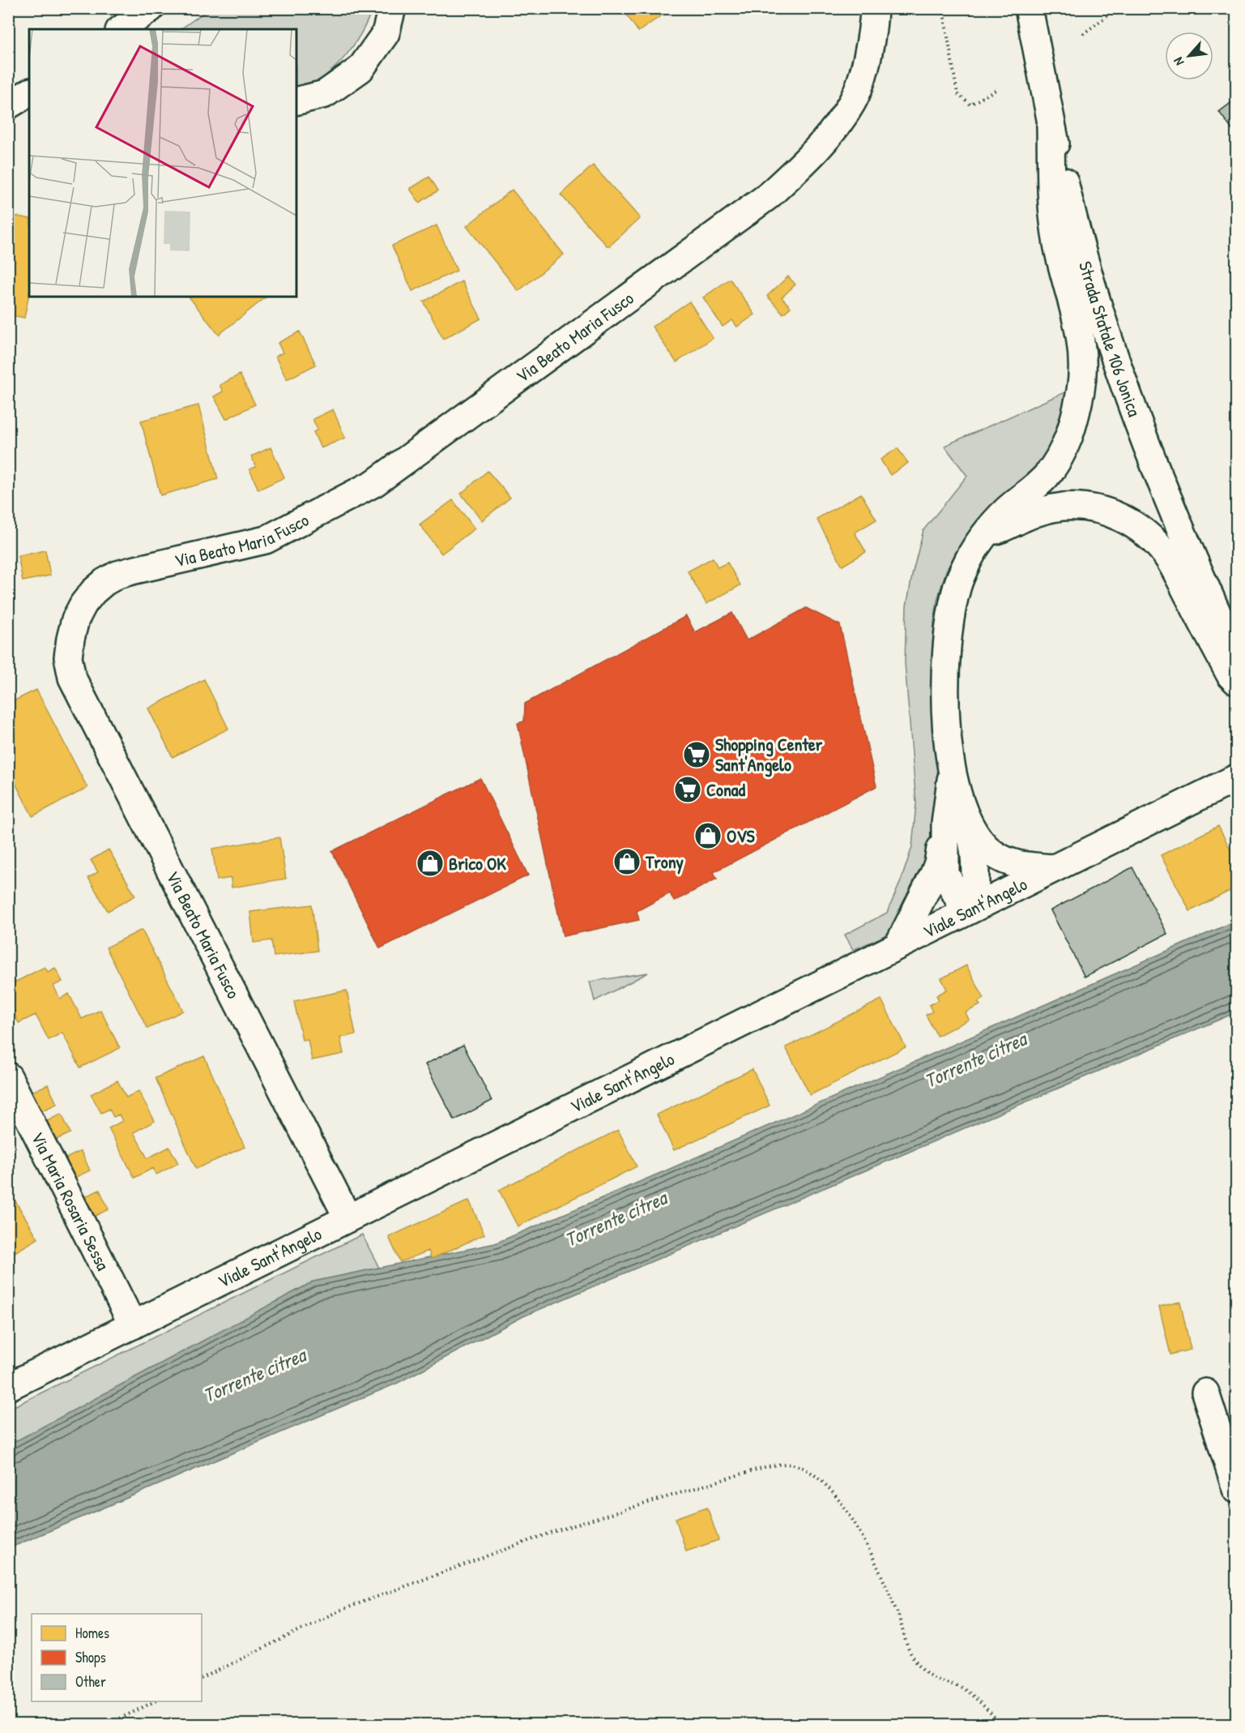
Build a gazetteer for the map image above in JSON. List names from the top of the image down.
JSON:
{
  "streets": {
    "main road": [
      "Via Beato Maria Fusco",
      "Strada Statale 106 Jonica",
      "Viale Sant'Angelo",
      "Via Maria Rosaria Sessa"
    ]
  },
  "crossings": [
    ["Via Beato Maria Fusco", "Viale Sant'Angelo"],
    ["Viale Sant'Angelo", "Via Maria Rosaria Sessa"]
  ],
  "water": ["Torrente citrea"],
  "places": {
    "supermarket": ["Shopping Center Sant'Angelo", "Conad"],
    "shop": ["OVS", "Trony", "Brico OK"]
  },
  "legend": ["Homes", "Shops", "Other"],
  "north": "bottom left"
}
